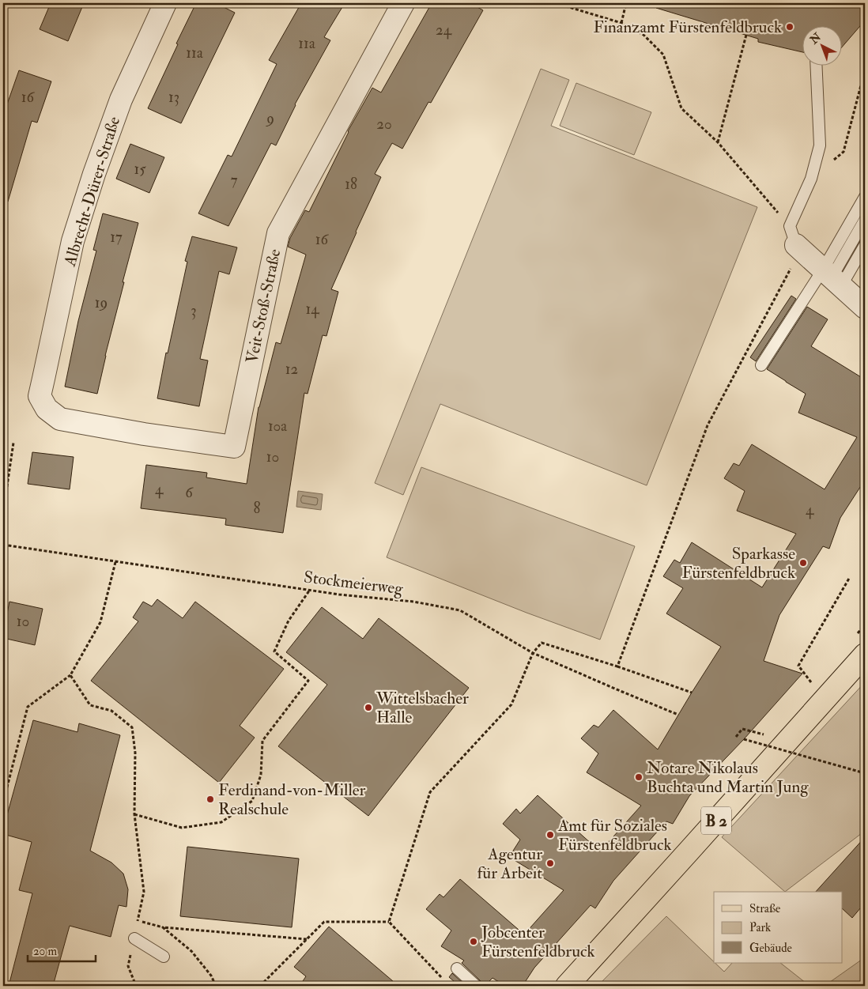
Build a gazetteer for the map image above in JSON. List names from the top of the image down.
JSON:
{
  "streets": {
    "main road": ["B 2"],
    "street": ["Albrecht-Dürer-Straße", "Veit-Stoß-Straße"],
    "path": ["Stockmeierweg"]
  },
  "crossings": [
    ["Albrecht-Dürer-Straße", "Veit-Stoß-Straße"]
  ],
  "places": [
    "Finanzamt Fürstenfeldbruck",
    "Sparkasse Fürstenfeldbruck",
    "Wittelsbacher Halle",
    "Notare Nikolaus Buchta und Martin Jung",
    "Ferdinand-von-Miller Realschule",
    "Amt für Soziales Fürstenfeldbruck",
    "Agentur für Arbeit",
    "Jobcenter Fürstenfeldbruck"
  ],
  "house_numbers": [
    "24",
    "11a",
    "11a",
    "16",
    "13",
    "9",
    "20",
    "15",
    "7",
    "18",
    "17",
    "16",
    "19",
    "14",
    "3",
    "12",
    "10a",
    "10",
    "4",
    "6",
    "8",
    "4",
    "10"
  ],
  "legend": ["Straße", "Park", "Gebäude"],
  "scale_bar": "20 m",
  "north": "top left"
}
